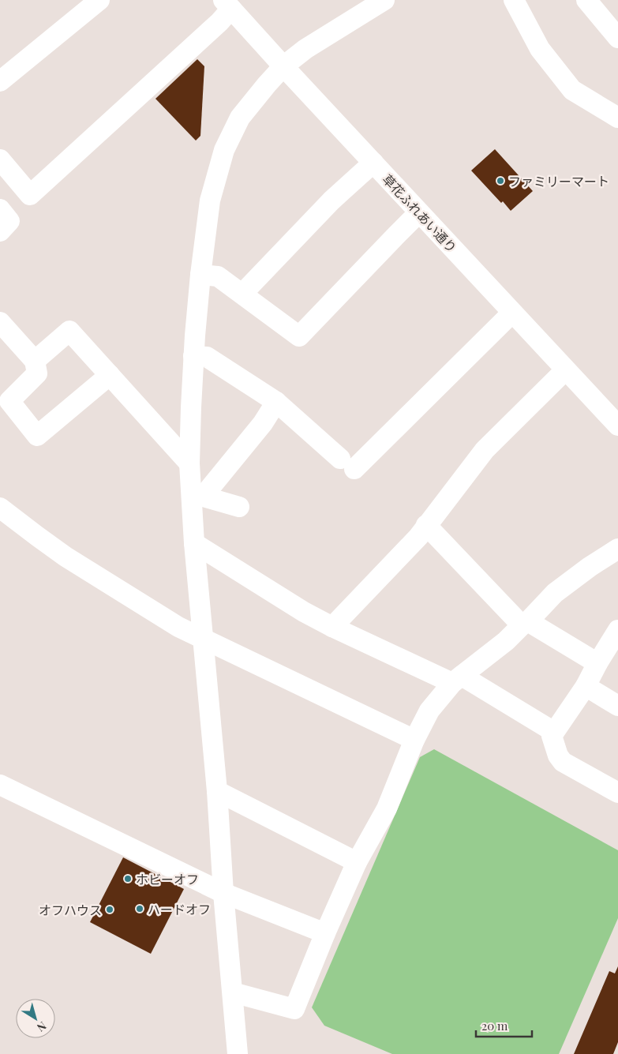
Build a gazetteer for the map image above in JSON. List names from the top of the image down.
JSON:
{
  "streets": {
    "street": ["草花ふれあい通り"]
  },
  "places": [
    "ファミリーマート",
    "ホビーオフ",
    "ハードオフ",
    "オフハウス"
  ],
  "scale_bar": "20 m",
  "north": "bottom right"
}
